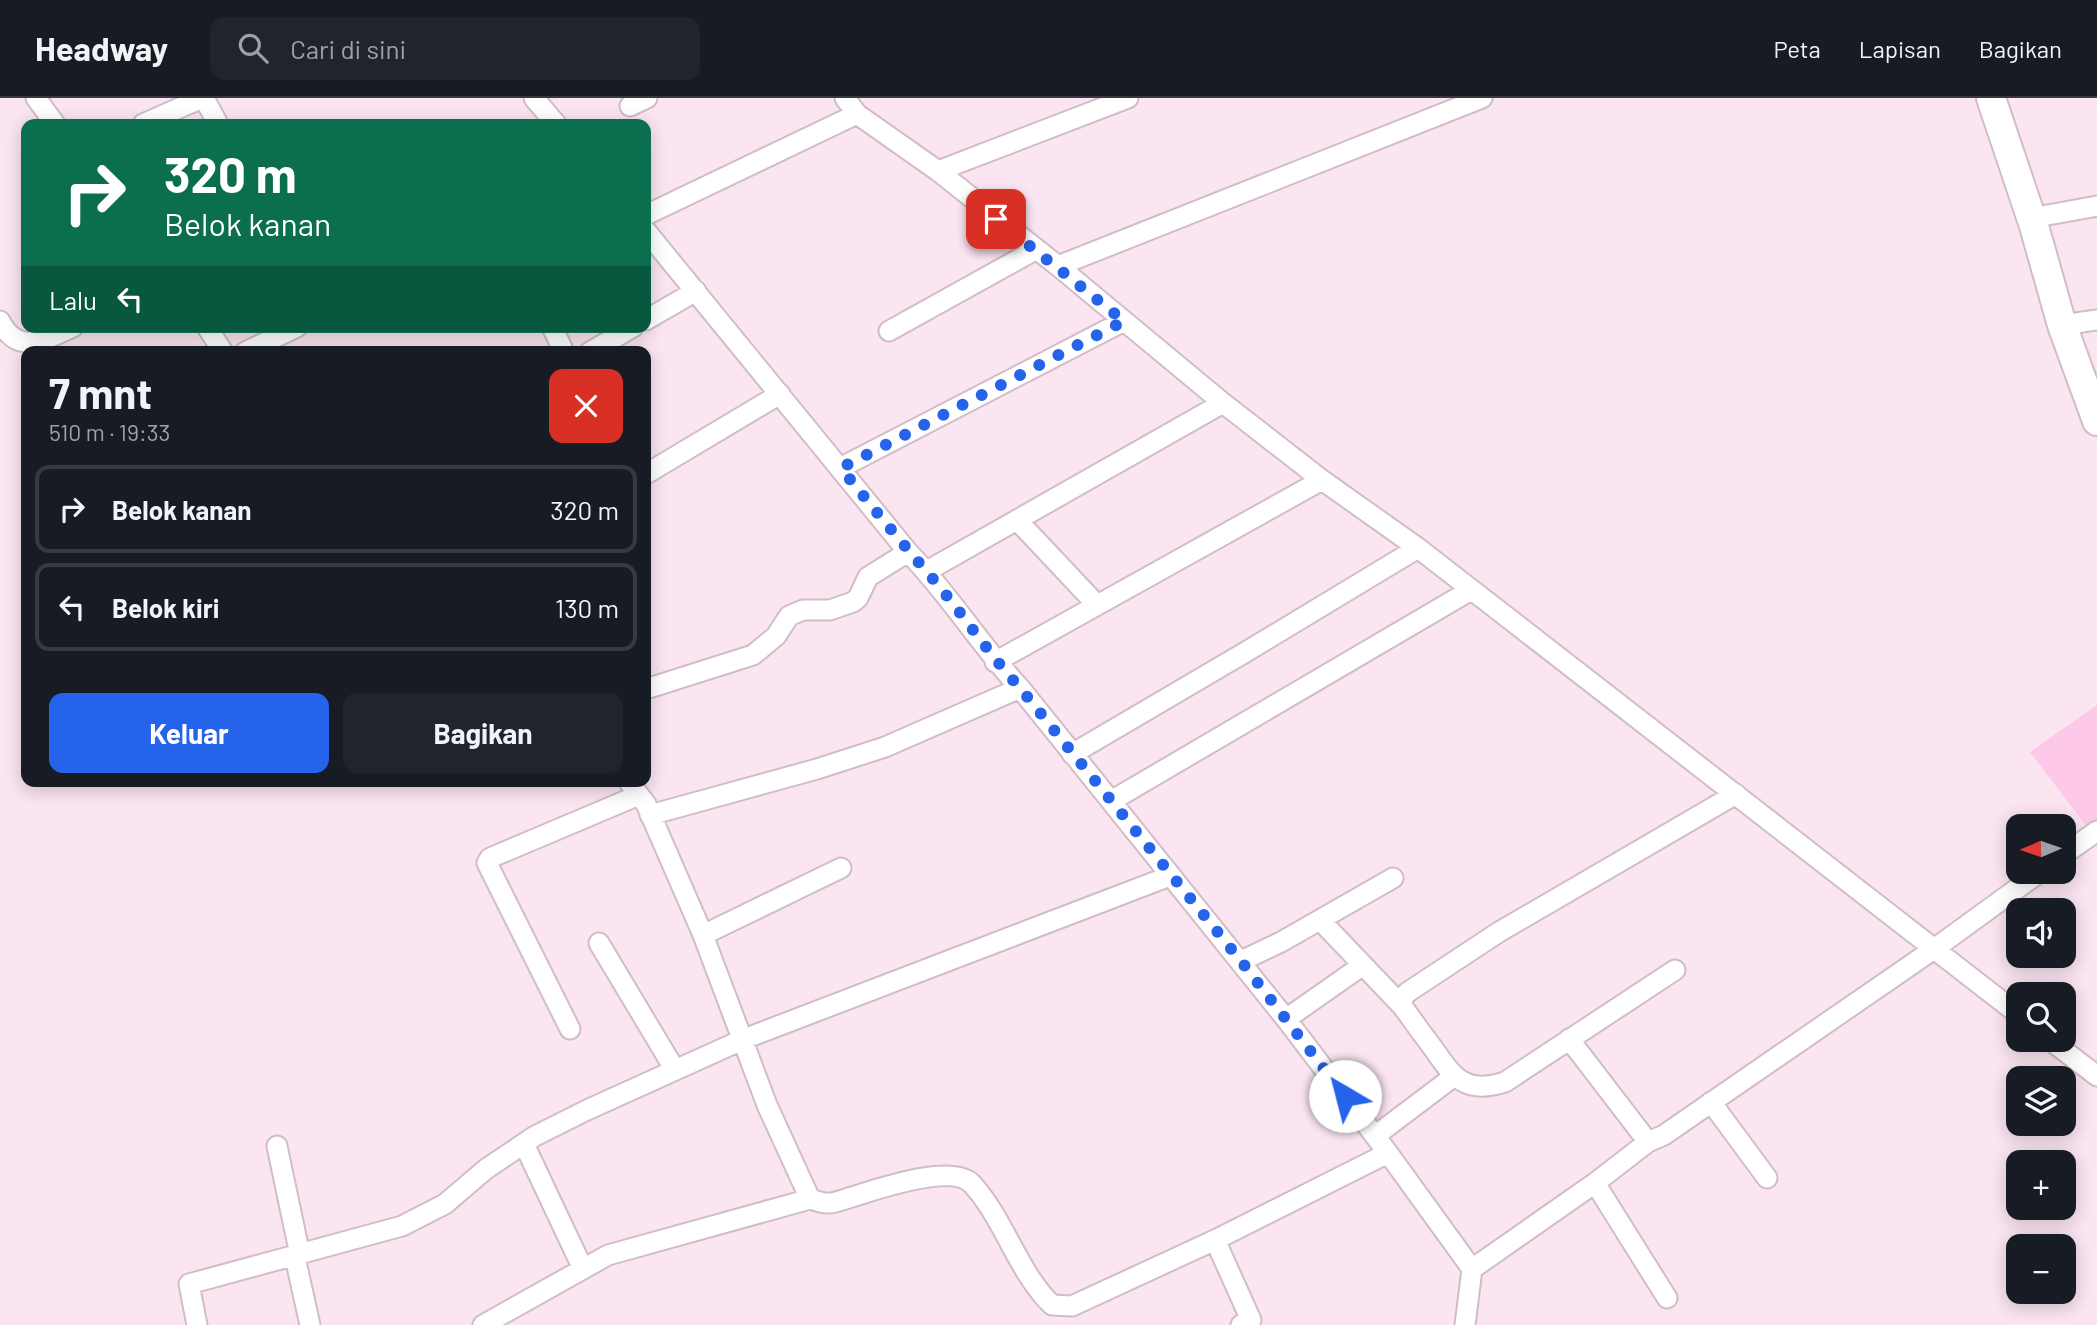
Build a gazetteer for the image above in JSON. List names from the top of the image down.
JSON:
{
  "north": "left",
  "page": {
    "header": "Headway",
    "search": "Cari di sini",
    "nav": ["Peta", "Lapisan", "Bagikan"],
    "turn": ["320 m", "Belok kanan"],
    "then": "Lalu",
    "heading": ["7 mnt", "510 m · 19:33"],
    "list": [
      {
        "name": "Belok kanan",
        "value": "320 m"
      },
      {
        "name": "Belok kiri",
        "value": "130 m"
      }
    ],
    "buttons": ["Keluar", "Bagikan"],
    "map_buttons": ["+", "−"]
  }
}
